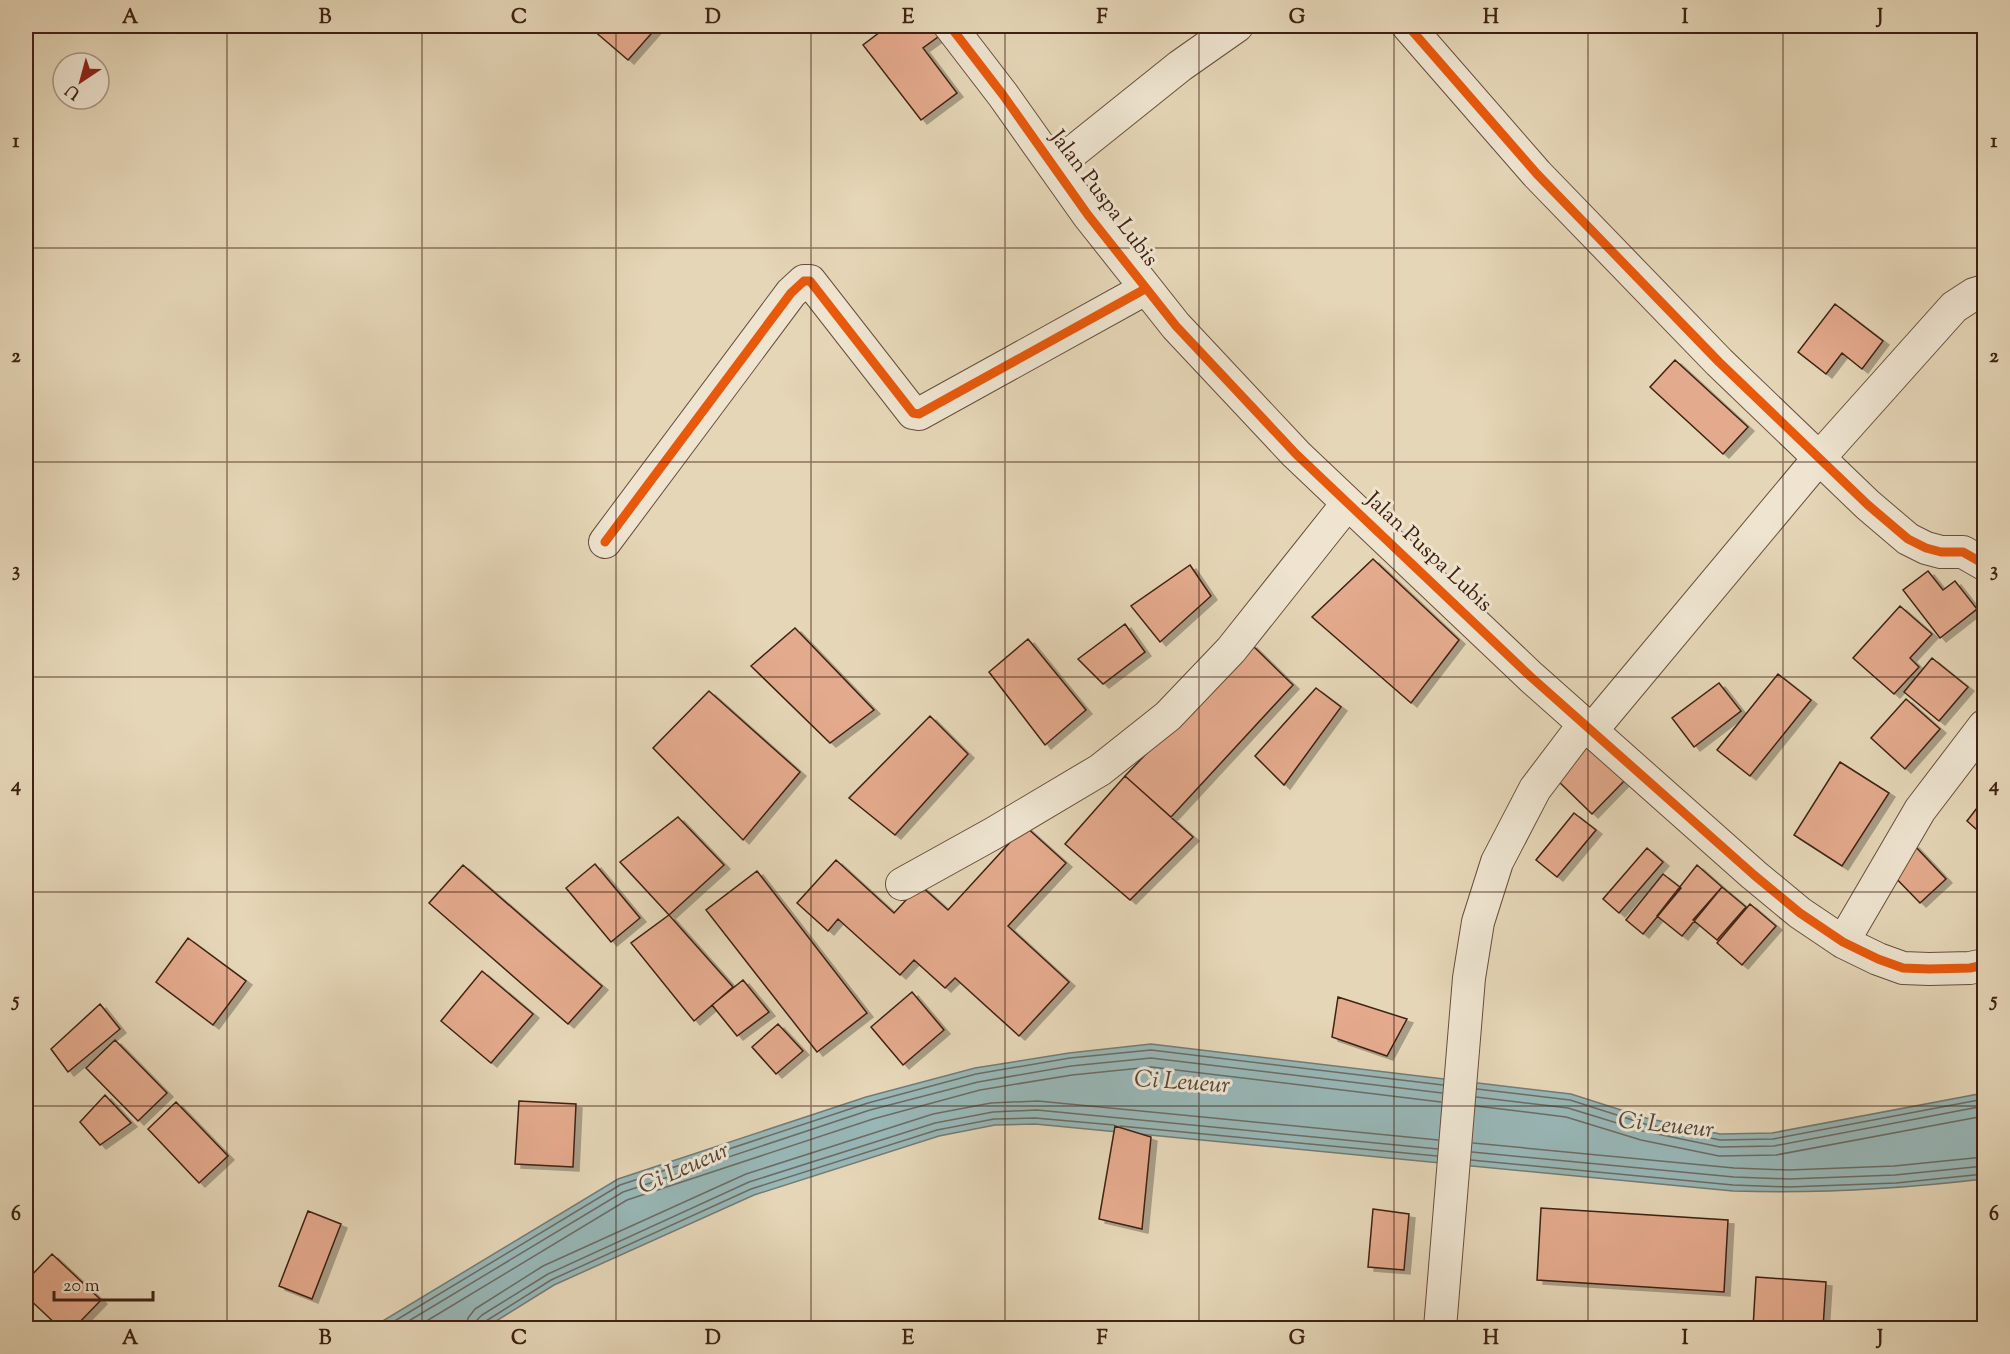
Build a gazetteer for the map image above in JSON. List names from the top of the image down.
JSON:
{
  "streets": {
    "street": ["Jalan Puspa Lubis"]
  },
  "water": ["Ci Leueur"],
  "scale_bar": "20 m",
  "north": "bottom left",
  "grid": {
    "columns": [
      "A",
      "B",
      "C",
      "D",
      "E",
      "F",
      "G",
      "H",
      "I",
      "J"
    ],
    "rows": [
      "1",
      "2",
      "3",
      "4",
      "5",
      "6"
    ]
  }
}
